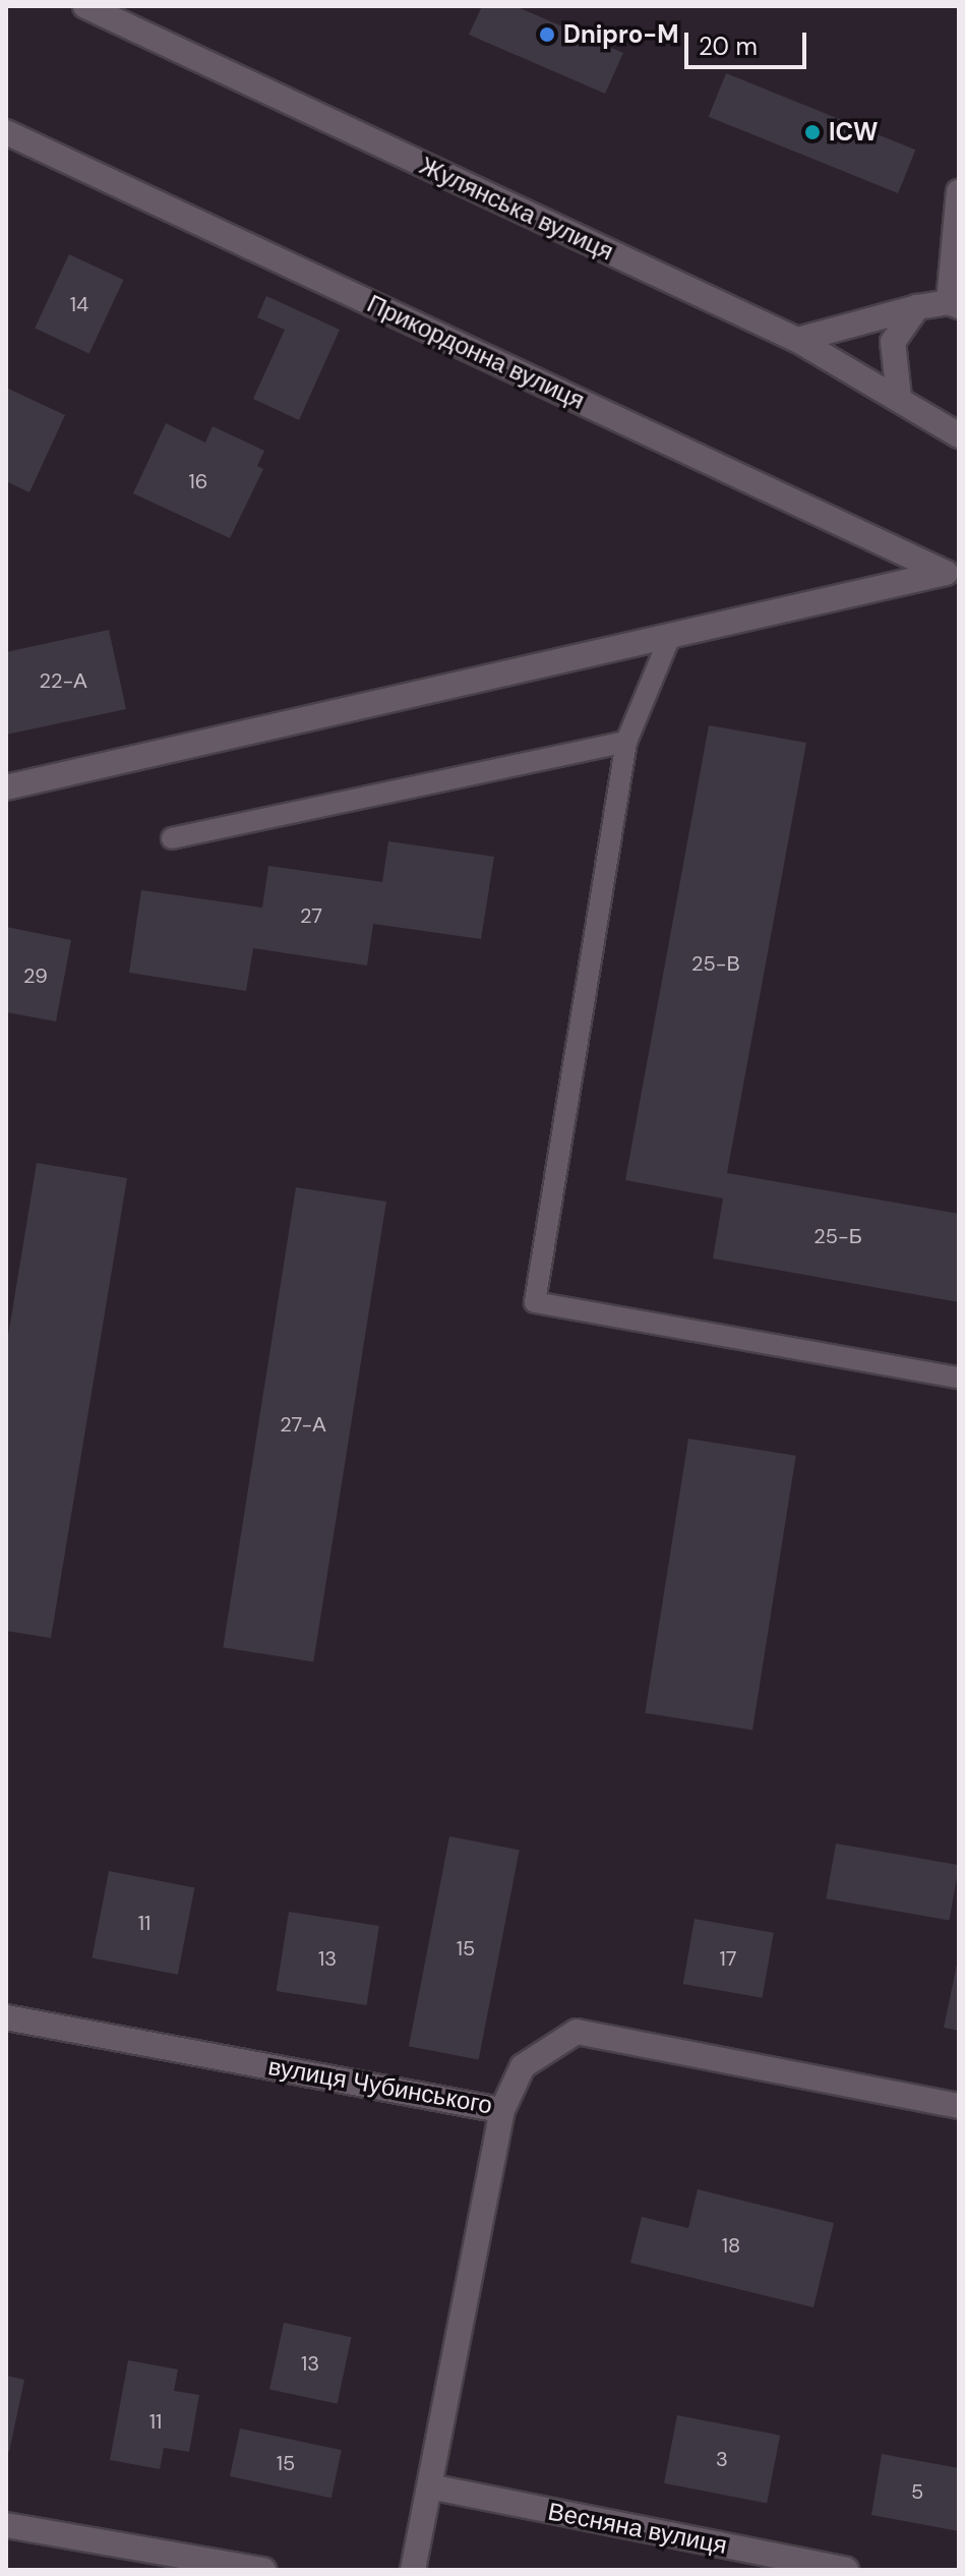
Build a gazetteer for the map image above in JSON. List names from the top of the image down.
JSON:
{
  "streets": {
    "street": [
      "Жулянська вулиця",
      "Прикордонна вулиця",
      "вулиця Чубинського",
      "Весняна вулиця"
    ]
  },
  "places": ["Dnipro-M", "ICW"],
  "house_numbers": [
    "14",
    "16",
    "22-А",
    "27",
    "25-В",
    "29",
    "25-Б",
    "27-А",
    "11",
    "15",
    "13",
    "17",
    "18",
    "13",
    "11",
    "3",
    "15",
    "5"
  ],
  "scale_bar": "20 m"
}
